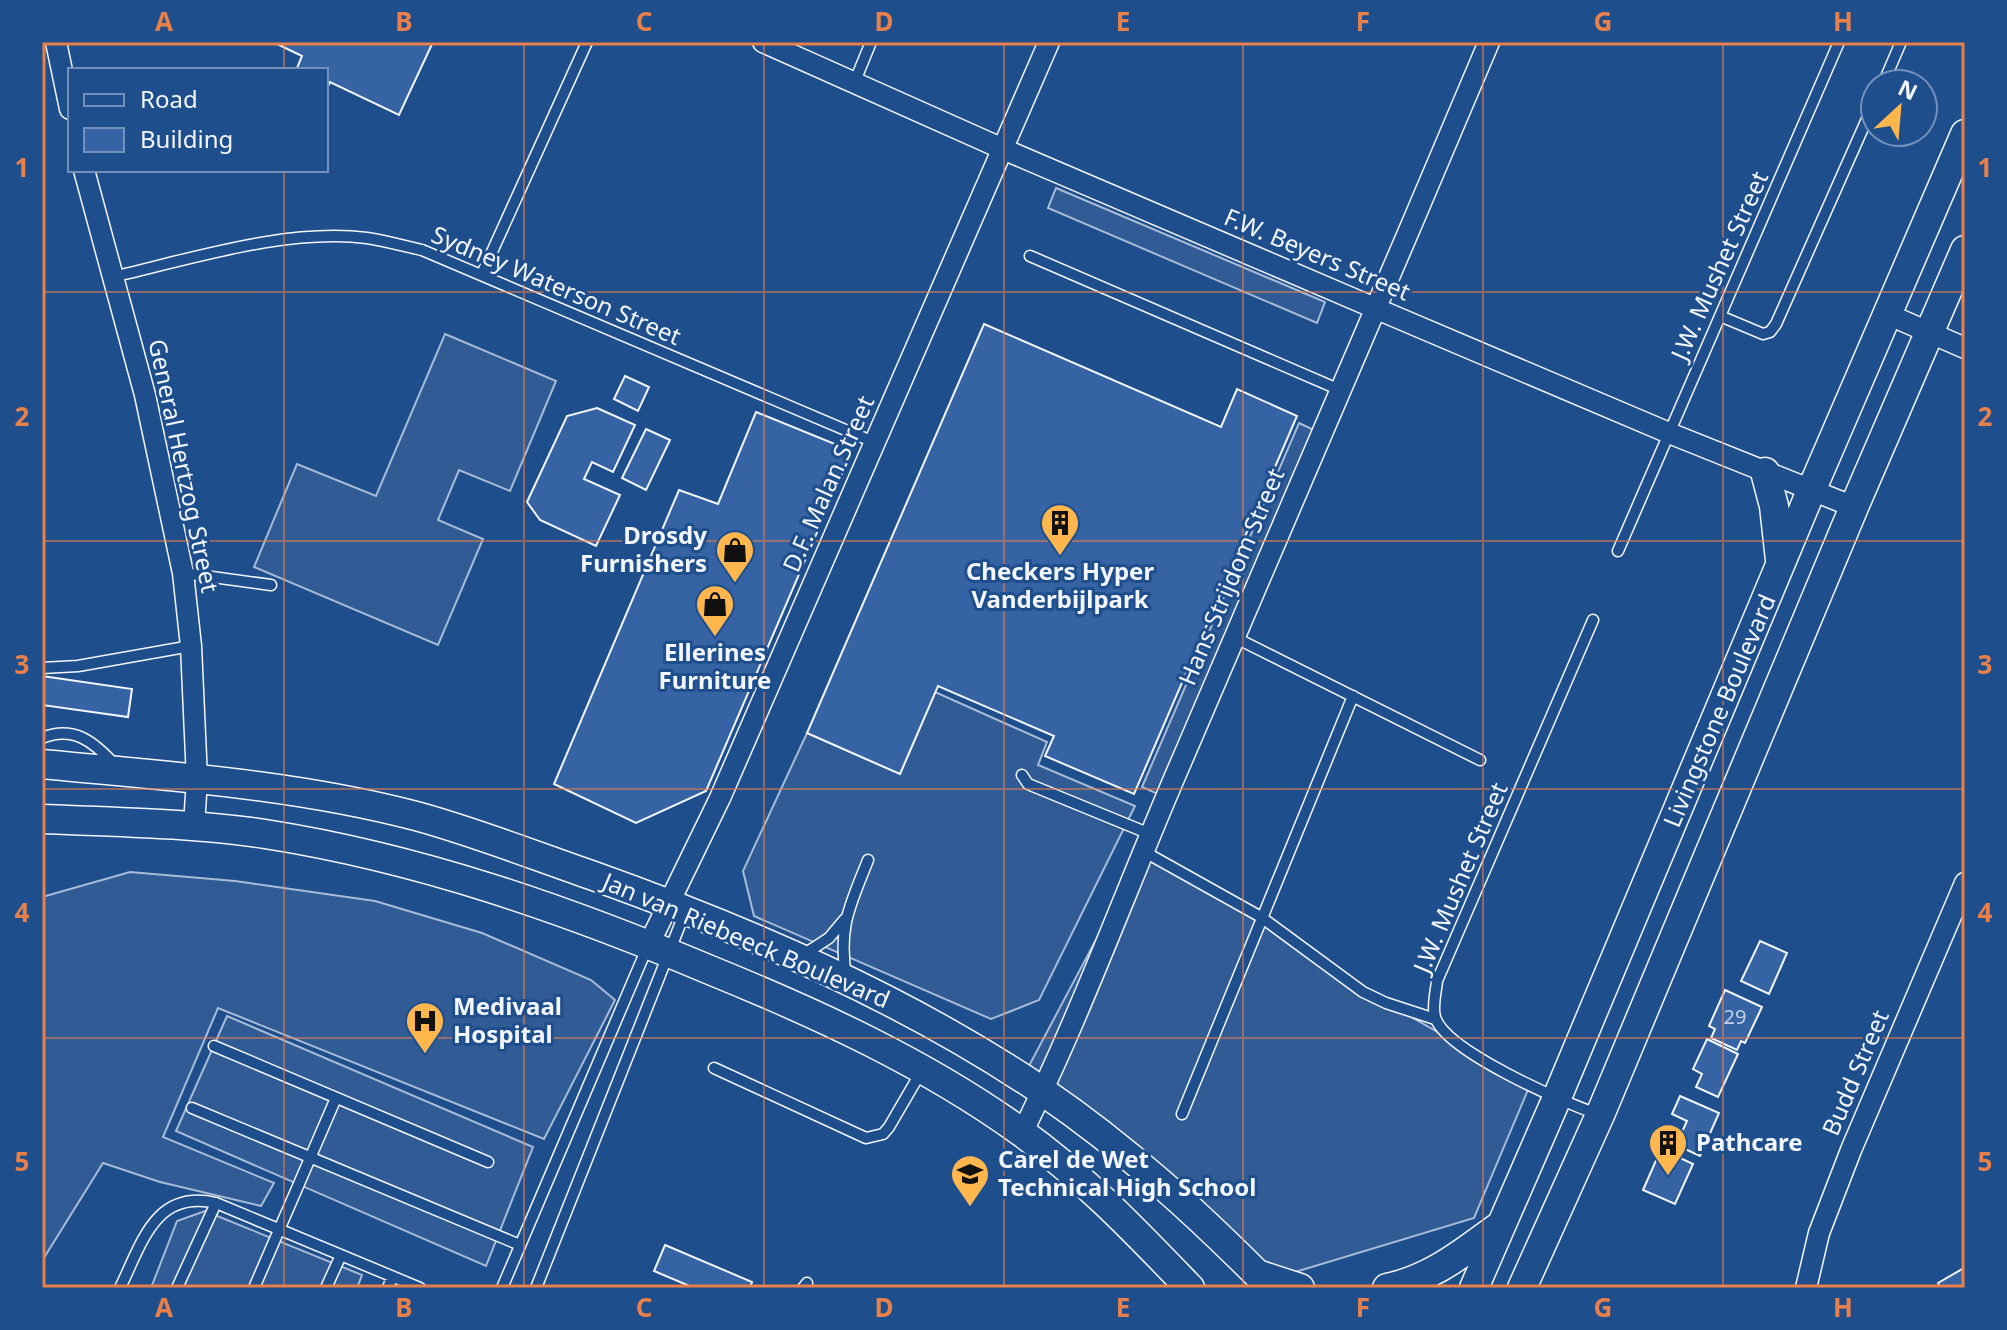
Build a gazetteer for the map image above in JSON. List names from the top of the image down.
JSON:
{
  "streets": {
    "street": [
      "F.W. Beyers Street",
      "General Hertzog Street",
      "D.F. Malan Street",
      "Hans Strijdom Street",
      "Livingstone Boulevard",
      "Jan van Riebeeck Boulevard",
      "Budd Street"
    ],
    "lane": ["J.W. Mushet Street", "Sydney Waterson Street"]
  },
  "crossings": [
    ["F.W. Beyers Street", "J.W. Mushet Street"],
    ["F.W. Beyers Street", "D.F. Malan Street"],
    ["F.W. Beyers Street", "Hans Strijdom Street"],
    ["F.W. Beyers Street", "Livingstone Boulevard"],
    ["Sydney Waterson Street", "General Hertzog Street"],
    ["Sydney Waterson Street", "D.F. Malan Street"],
    ["General Hertzog Street", "Jan van Riebeeck Boulevard"],
    ["D.F. Malan Street", "Jan van Riebeeck Boulevard"],
    ["Hans Strijdom Street", "Jan van Riebeeck Boulevard"]
  ],
  "places": {
    "building": ["Checkers Hyper Vanderbijlpark", "Pathcare"],
    "shop": ["Drosdy Furnishers", "Ellerines Furniture"],
    "hospital": ["Medivaal Hospital"],
    "school or university": ["Carel de Wet Technical High School"]
  },
  "house_numbers": ["29"],
  "legend": ["Road", "Building"],
  "north": "top right",
  "grid": {
    "columns": [
      "A",
      "B",
      "C",
      "D",
      "E",
      "F",
      "G",
      "H"
    ],
    "rows": [
      "1",
      "2",
      "3",
      "4",
      "5"
    ]
  }
}
